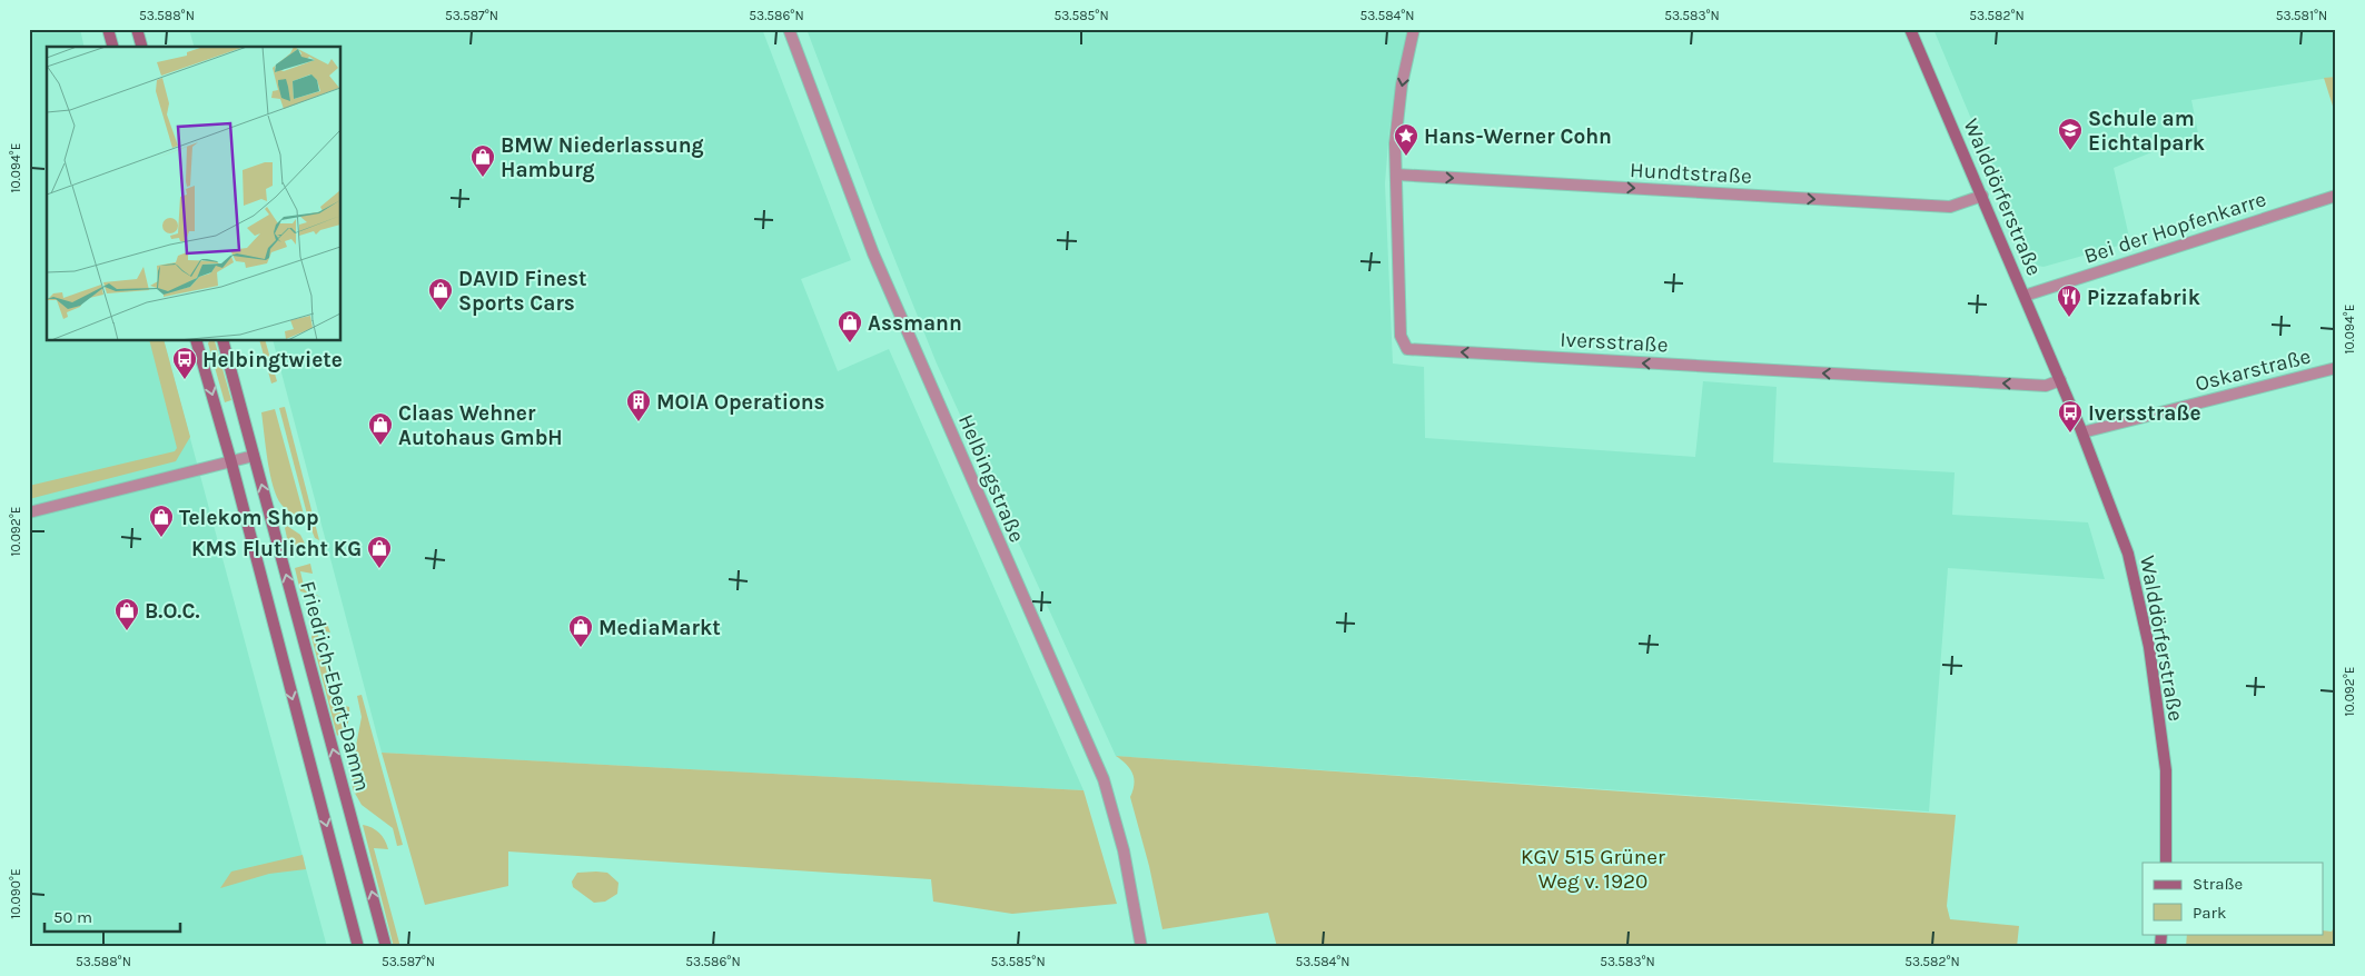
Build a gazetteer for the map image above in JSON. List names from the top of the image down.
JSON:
{
  "streets": {
    "main road": ["Walddörferstraße", "Friedrich-Ebert-Damm"],
    "street": [
      "Hundtstraße",
      "Bei der Hopfenkarre",
      "Iversstraße",
      "Oskarstraße",
      "Helbingstraße"
    ]
  },
  "crossings": [
    ["Hundtstraße", "Walddörferstraße"],
    ["Hundtstraße", "Iversstraße"],
    ["Walddörferstraße", "Bei der Hopfenkarre"],
    ["Walddörferstraße", "Iversstraße"],
    ["Walddörferstraße", "Oskarstraße"]
  ],
  "one_way": ["Hundtstraße", "Iversstraße"],
  "parks": ["KGV 515 Grüner Weg v. 1920"],
  "places": {
    "school or university": ["Schule am Eichtalpark"],
    "place": ["Hans-Werner Cohn"],
    "shop": [
      "BMW Niederlassung Hamburg",
      "DAVID Finest Sports Cars",
      "Assmann",
      "Claas Wehner Autohaus GmbH",
      "Telekom Shop",
      "KMS Flutlicht KG",
      "B.O.C.",
      "MediaMarkt"
    ],
    "restaurant": ["Pizzafabrik"],
    "bus stop": ["Helbingtwiete", "Iversstraße"],
    "building": ["MOIA Operations"]
  },
  "legend": ["Straße", "Park"],
  "scale_bar": "50 m",
  "coordinates": [
    "53.588°N",
    "53.587°N",
    "53.586°N",
    "53.585°N",
    "53.584°N",
    "53.583°N",
    "53.582°N",
    "53.581°N",
    "10.094°E",
    "10.092°E",
    "10.090°E"
  ]
}
